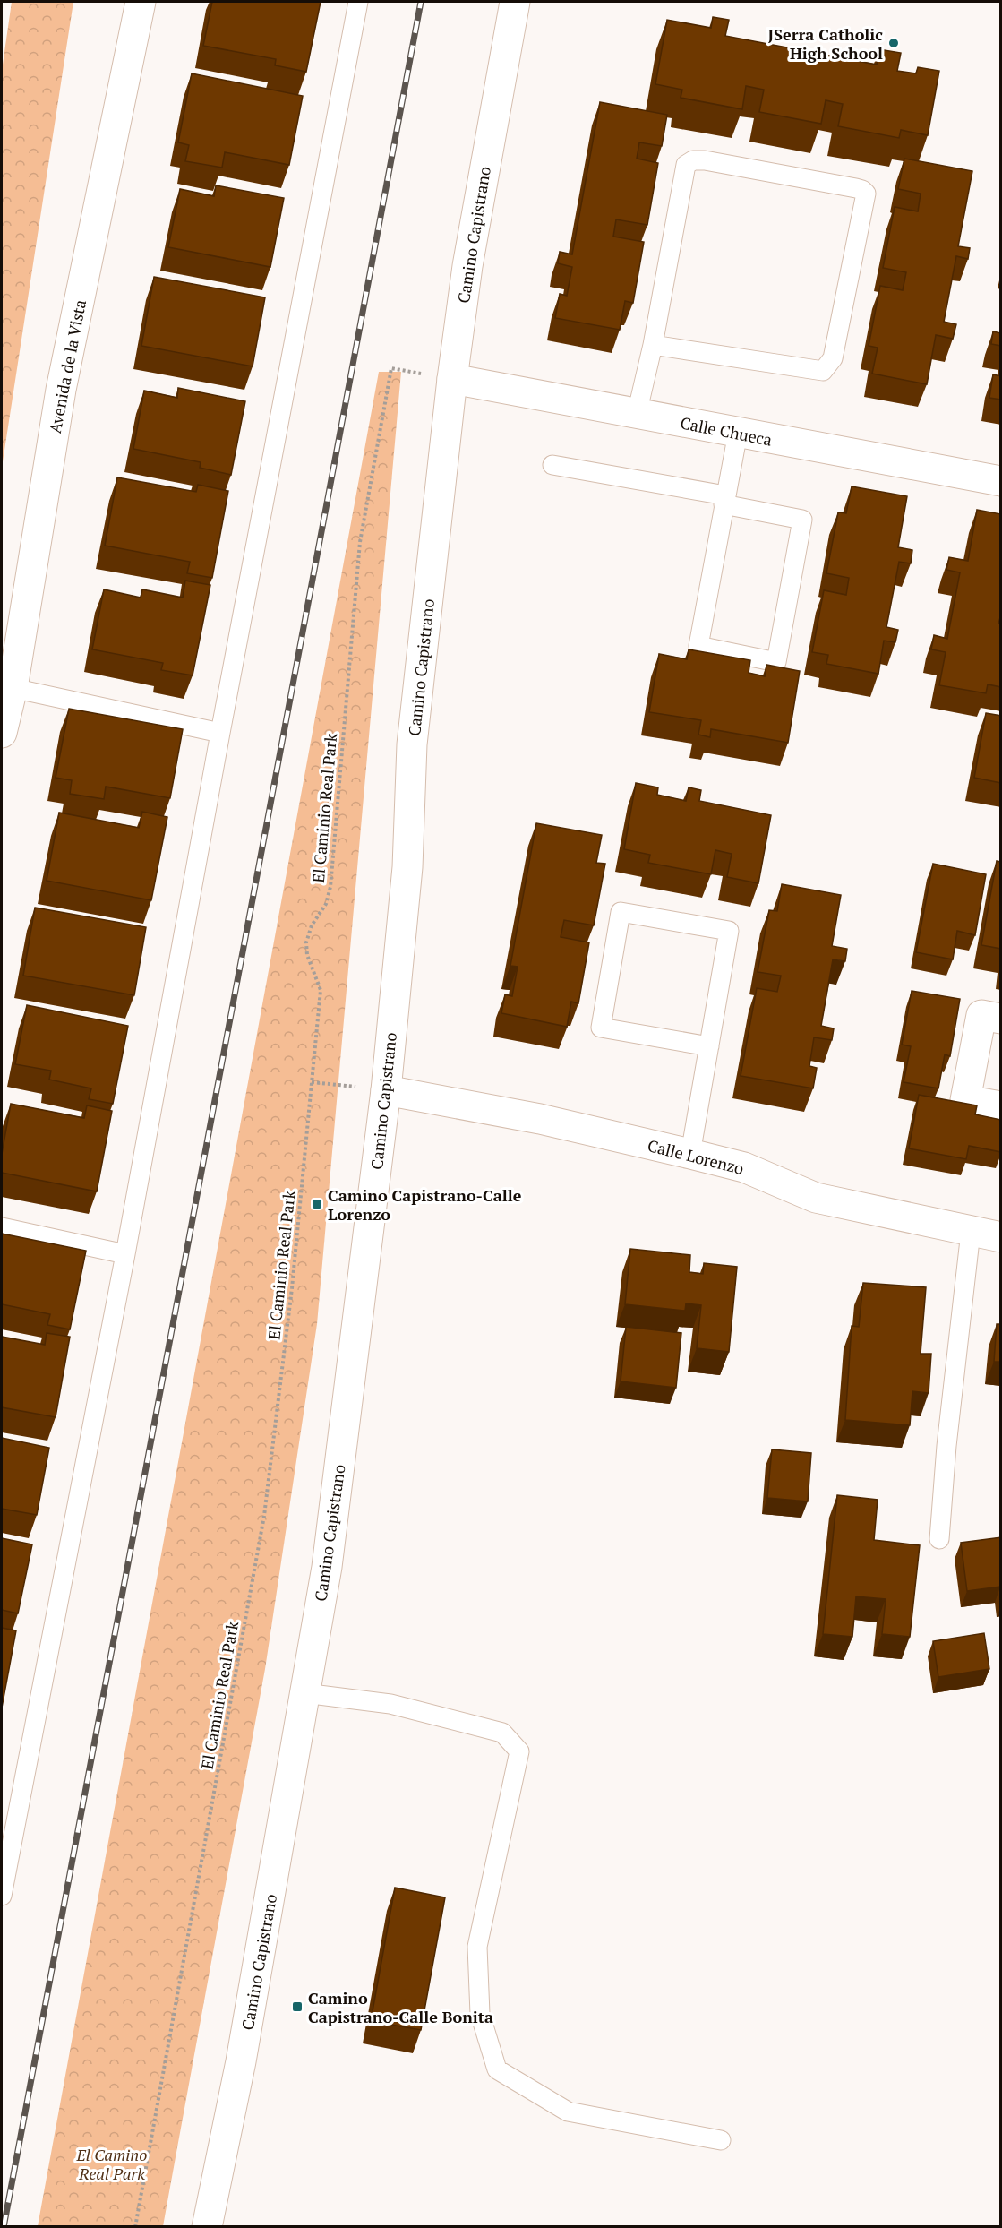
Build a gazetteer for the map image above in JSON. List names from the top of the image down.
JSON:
{
  "streets": {
    "main road": [
      "Camino Capistrano",
      "Avenida de la Vista",
      "Calle Chueca",
      "Calle Lorenzo"
    ],
    "path": ["El Caminio Real Park"]
  },
  "crossings": [
    ["Camino Capistrano", "Calle Chueca"],
    ["Camino Capistrano", "El Caminio Real Park"],
    ["Camino Capistrano", "Calle Lorenzo"],
    ["Calle Chueca", "El Caminio Real Park"]
  ],
  "parks": ["El Camino Real Park"],
  "places": {
    "other": ["JSerra Catholic High School"],
    "transit": ["Camino Capistrano-Calle Lorenzo", "Camino Capistrano-Calle Bonita"]
  }
}
